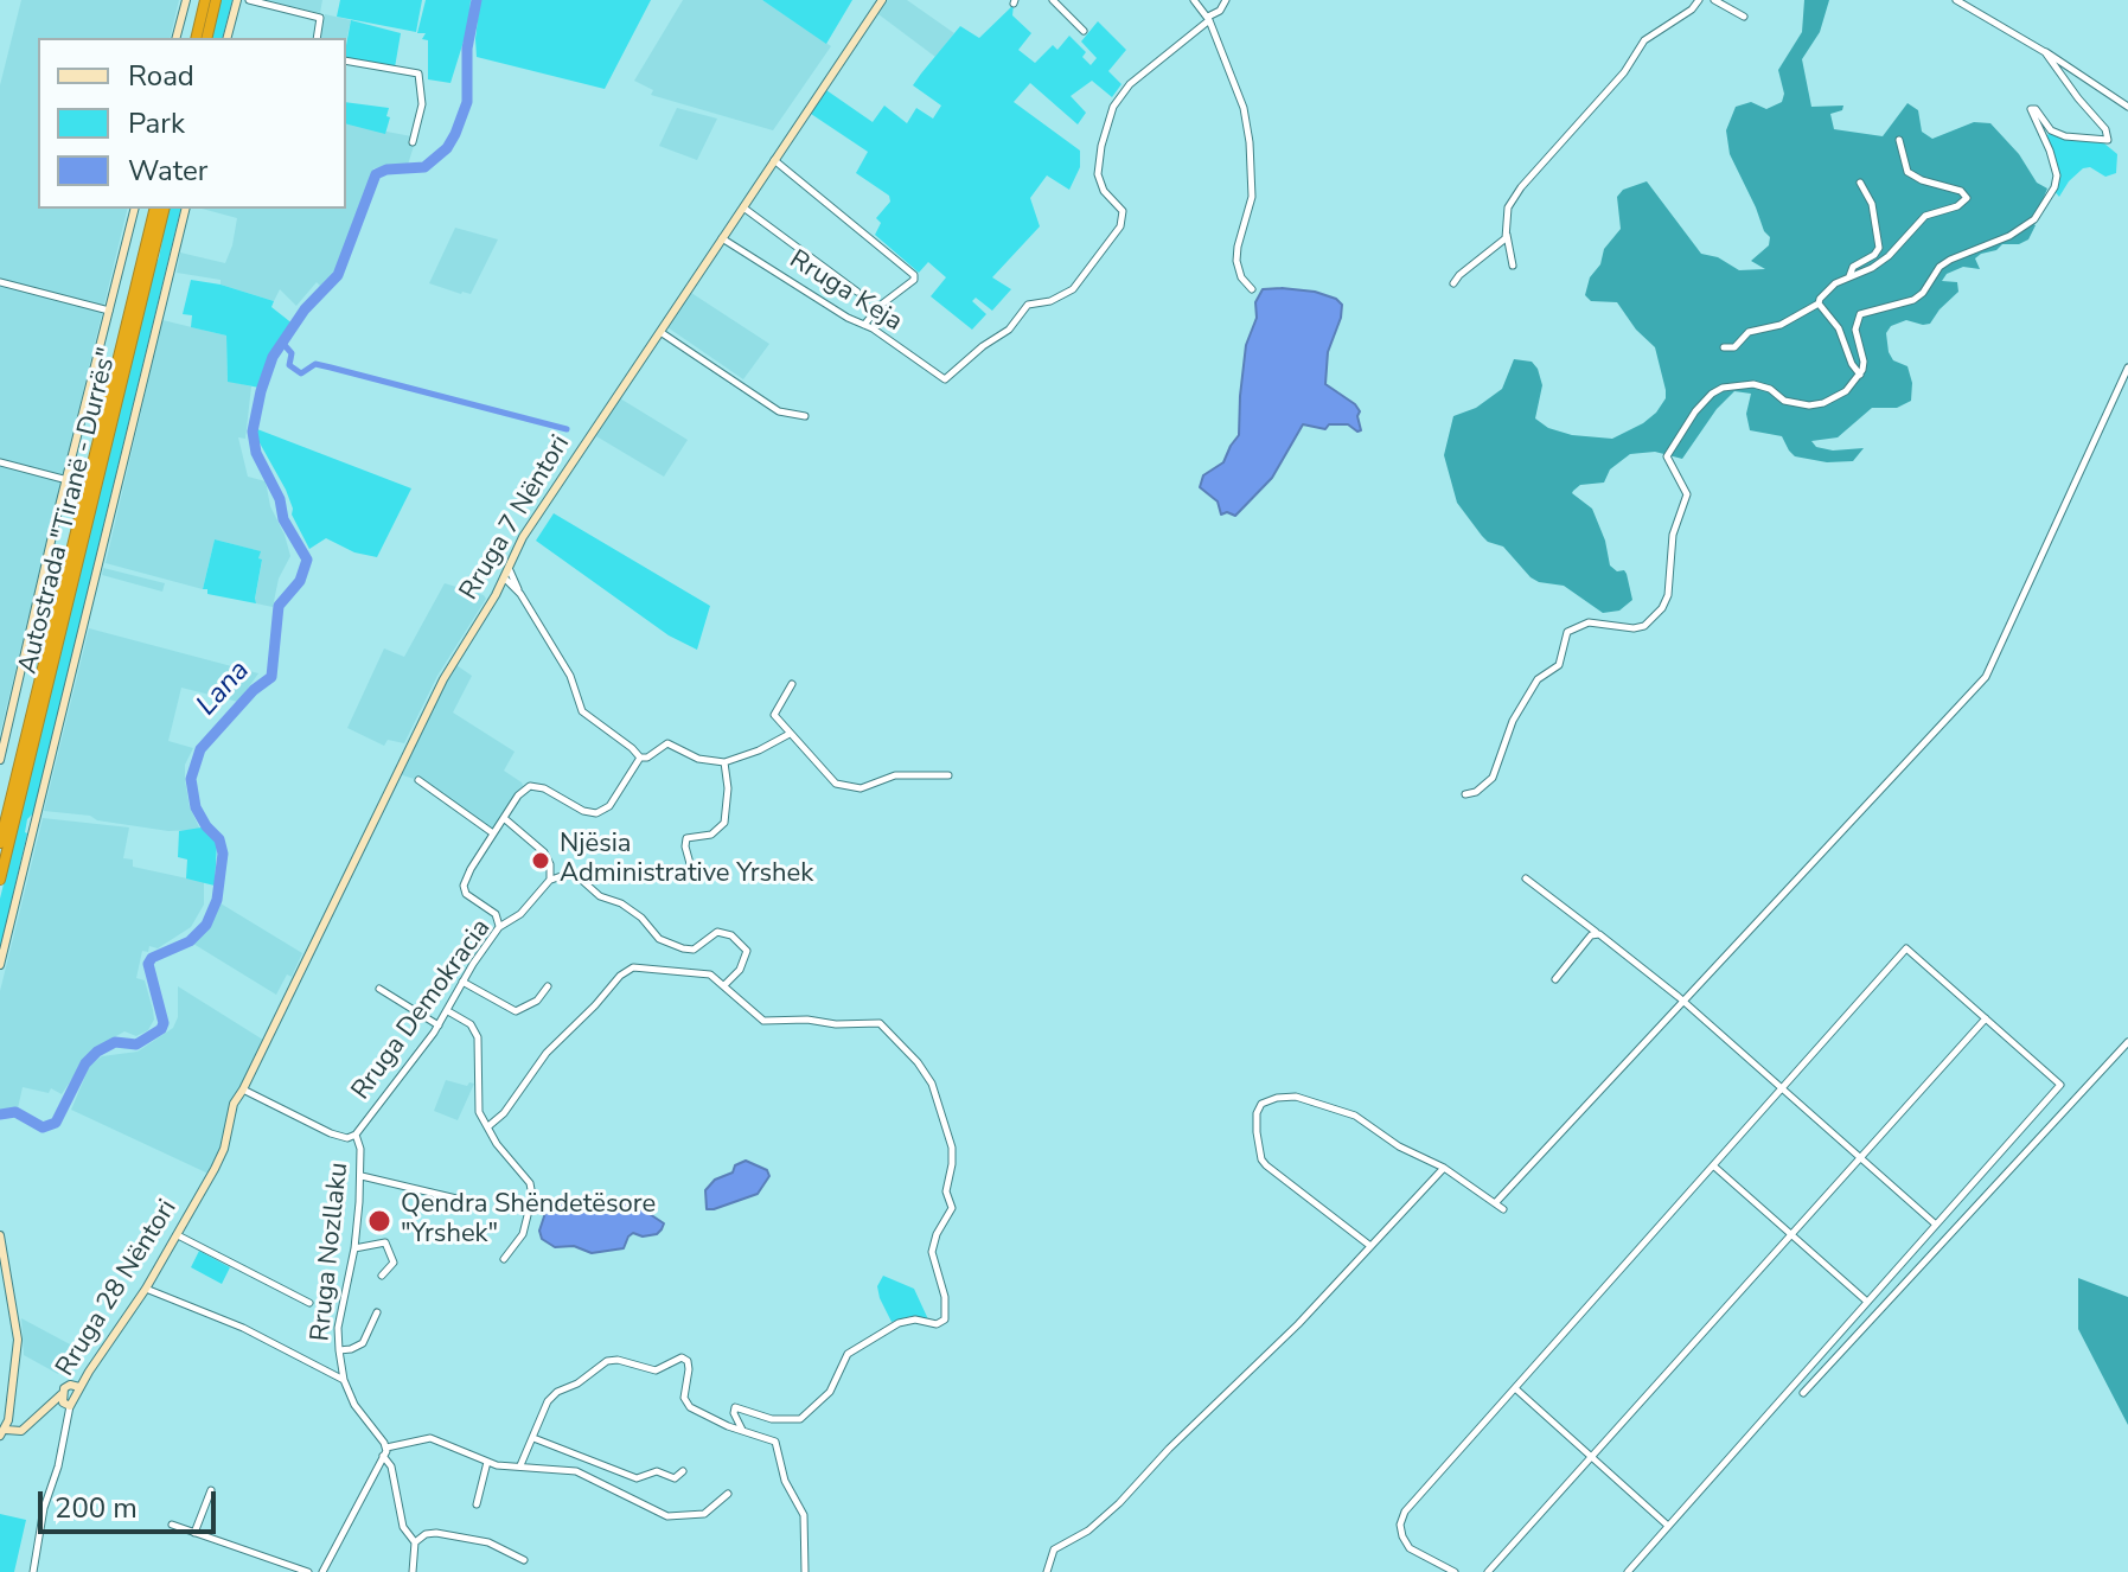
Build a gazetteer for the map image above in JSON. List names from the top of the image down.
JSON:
{
  "streets": {
    "highway": ["Autostrada \"Tiranë - Durrës\""],
    "main road": ["Rruga 7 Nëntori", "Rruga 28 Nëntori"],
    "street": ["Rruga Keja", "Rruga Demokracia", "Rruga Nozllaku"]
  },
  "crossings": [
    ["Rruga Keja", "Rruga 7 Nëntori"],
    ["Rruga 7 Nëntori", "Rruga Demokracia"],
    ["Rruga 7 Nëntori", "Rruga 28 Nëntori"],
    ["Rruga Demokracia", "Rruga Nozllaku"],
    ["Rruga Demokracia", "Rruga 28 Nëntori"]
  ],
  "water": ["Lana"],
  "places": ["Njësia Administrative Yrshek", "Qendra Shëndetësore \"Yrshek\""],
  "legend": ["Road", "Park", "Water"],
  "scale_bar": "200 m"
}
